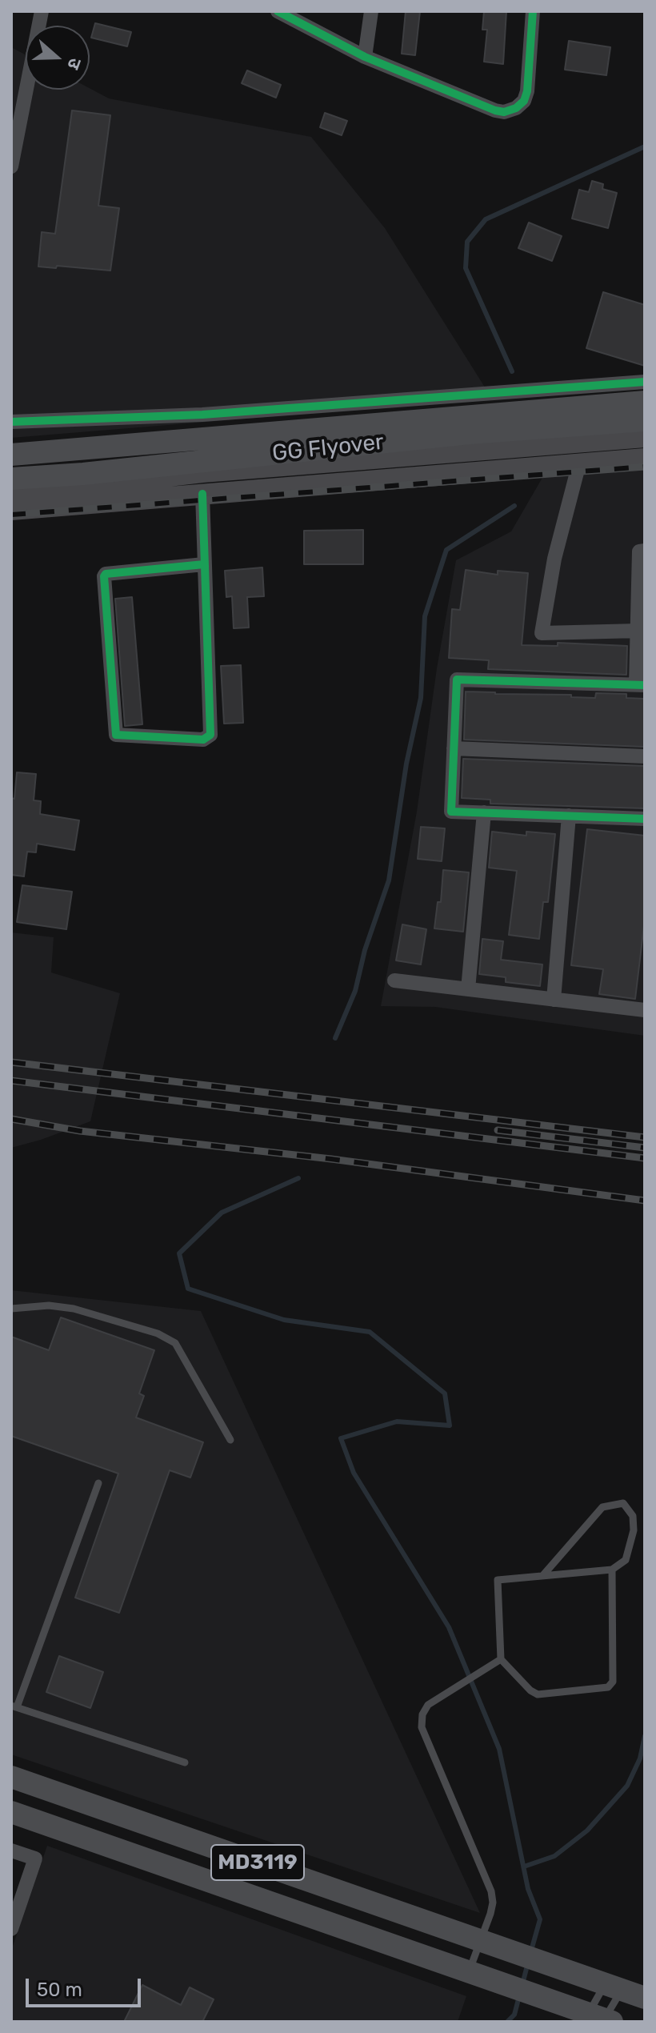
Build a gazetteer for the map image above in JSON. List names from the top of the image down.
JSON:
{
  "streets": {
    "main road": ["GG Flyover", "MD3119"]
  },
  "scale_bar": "50 m",
  "north": "right"
}
